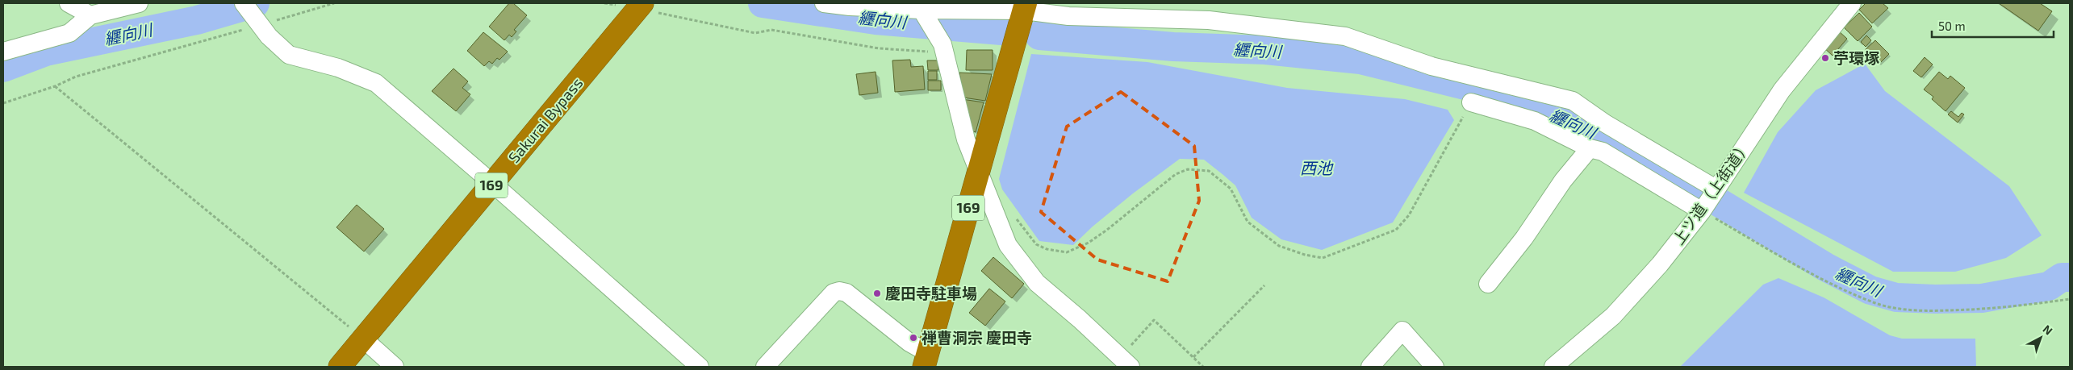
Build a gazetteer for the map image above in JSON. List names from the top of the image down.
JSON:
{
  "streets": {
    "highway": ["Sakurai Bypass", "169"],
    "street": ["上ツ道（上街道）"]
  },
  "water": ["纒向川", "西池"],
  "places": ["苧環塚", "慶田寺駐車場", "禅曹洞宗 慶田寺"],
  "scale_bar": "50 m",
  "north": "top right"
}
